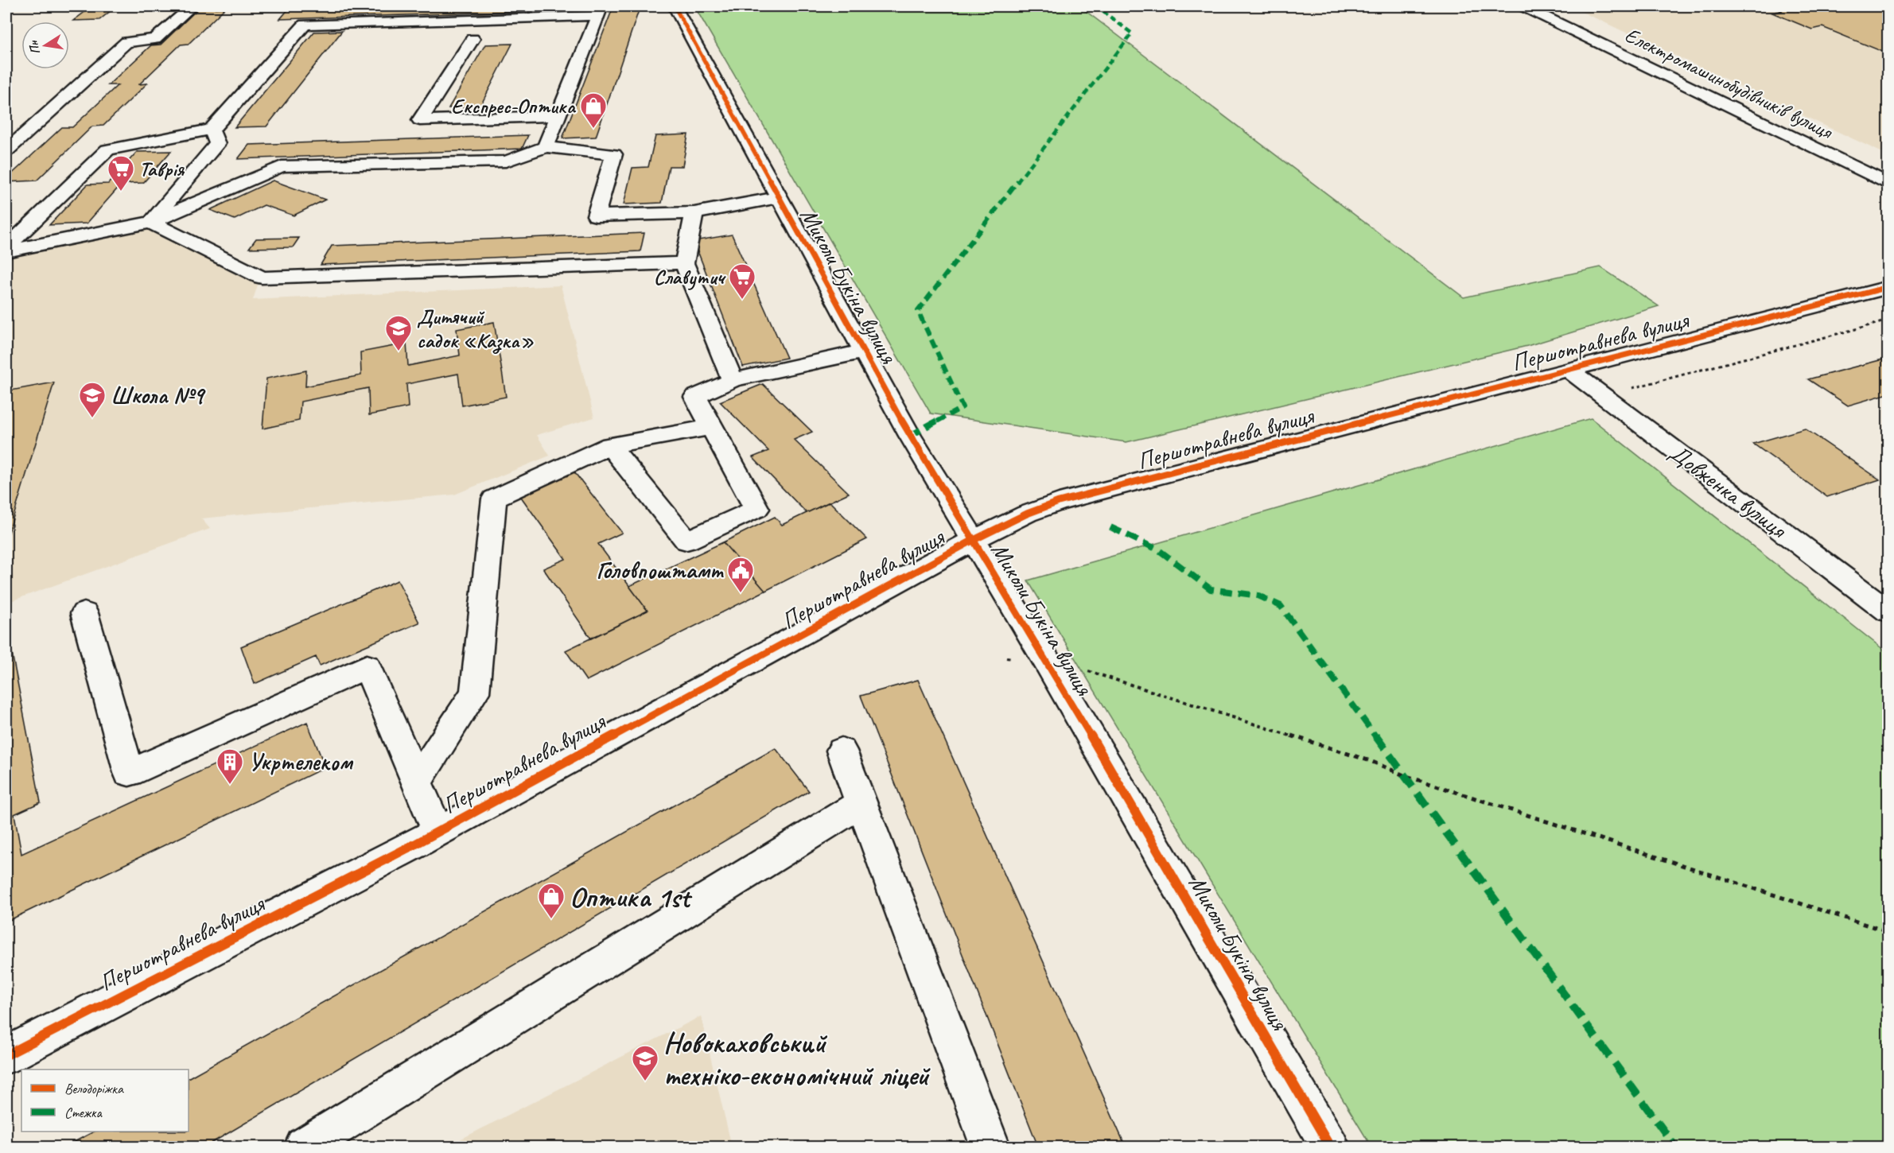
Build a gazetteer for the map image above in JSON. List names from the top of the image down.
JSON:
{
  "streets": {
    "street": [
      "Електромашинобудівників вулиця",
      "Миколи Букіна вулиця",
      "Першотравнева вулиця",
      "Довженка вулиця"
    ]
  },
  "crossings": [
    ["Миколи Букіна вулиця", "Першотравнева вулиця"],
    ["Першотравнева вулиця", "Довженка вулиця"]
  ],
  "places": {
    "shop": ["Експрес-Оптика", "Оптика 1st"],
    "supermarket": ["Таврія", "Славутич"],
    "school or university": ["Дитячий садок «Казка»", "Школа №9", "Новокаховський техніко-економічний ліцей"],
    "public building": ["Головпоштамт"],
    "building": ["Укртелеком"]
  },
  "legend": ["Велодоріжка", "Стежка"],
  "north": "left"
}
